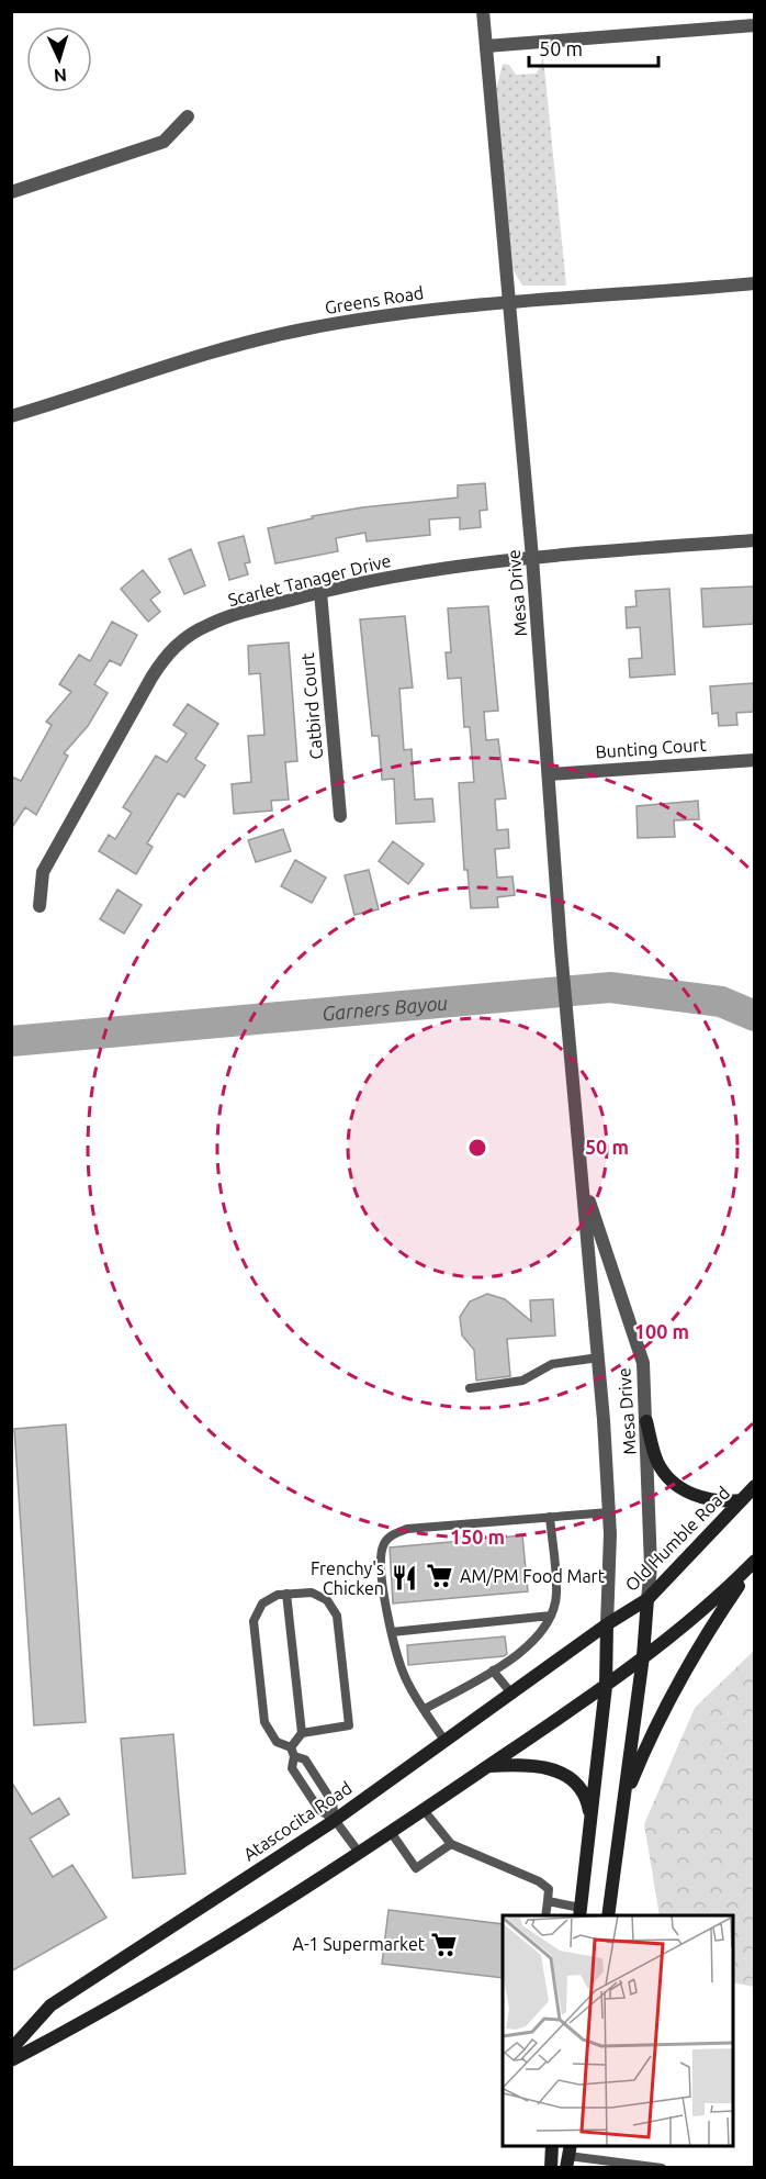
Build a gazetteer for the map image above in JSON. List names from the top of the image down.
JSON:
{
  "streets": {
    "main road": ["Mesa Drive", "Old Humble Road", "Atascocita Road"],
    "street": [
      "Greens Road",
      "Scarlet Tanager Drive",
      "Catbird Court",
      "Bunting Court"
    ]
  },
  "crossings": [
    ["Greens Road", "Mesa Drive"],
    ["Scarlet Tanager Drive", "Mesa Drive"],
    ["Scarlet Tanager Drive", "Catbird Court"],
    ["Mesa Drive", "Bunting Court"],
    ["Mesa Drive", "Old Humble Road"],
    ["Mesa Drive", "Atascocita Road"],
    ["Old Humble Road", "Atascocita Road"]
  ],
  "water": ["Garners Bayou"],
  "places": {
    "supermarket": ["AM/PM Food Mart", "A-1 Supermarket"],
    "restaurant": ["Frenchy's Chicken"]
  },
  "scale_bar": "50 m",
  "north": "bottom",
  "rings": ["50 m", "100 m", "150 m"]
}
